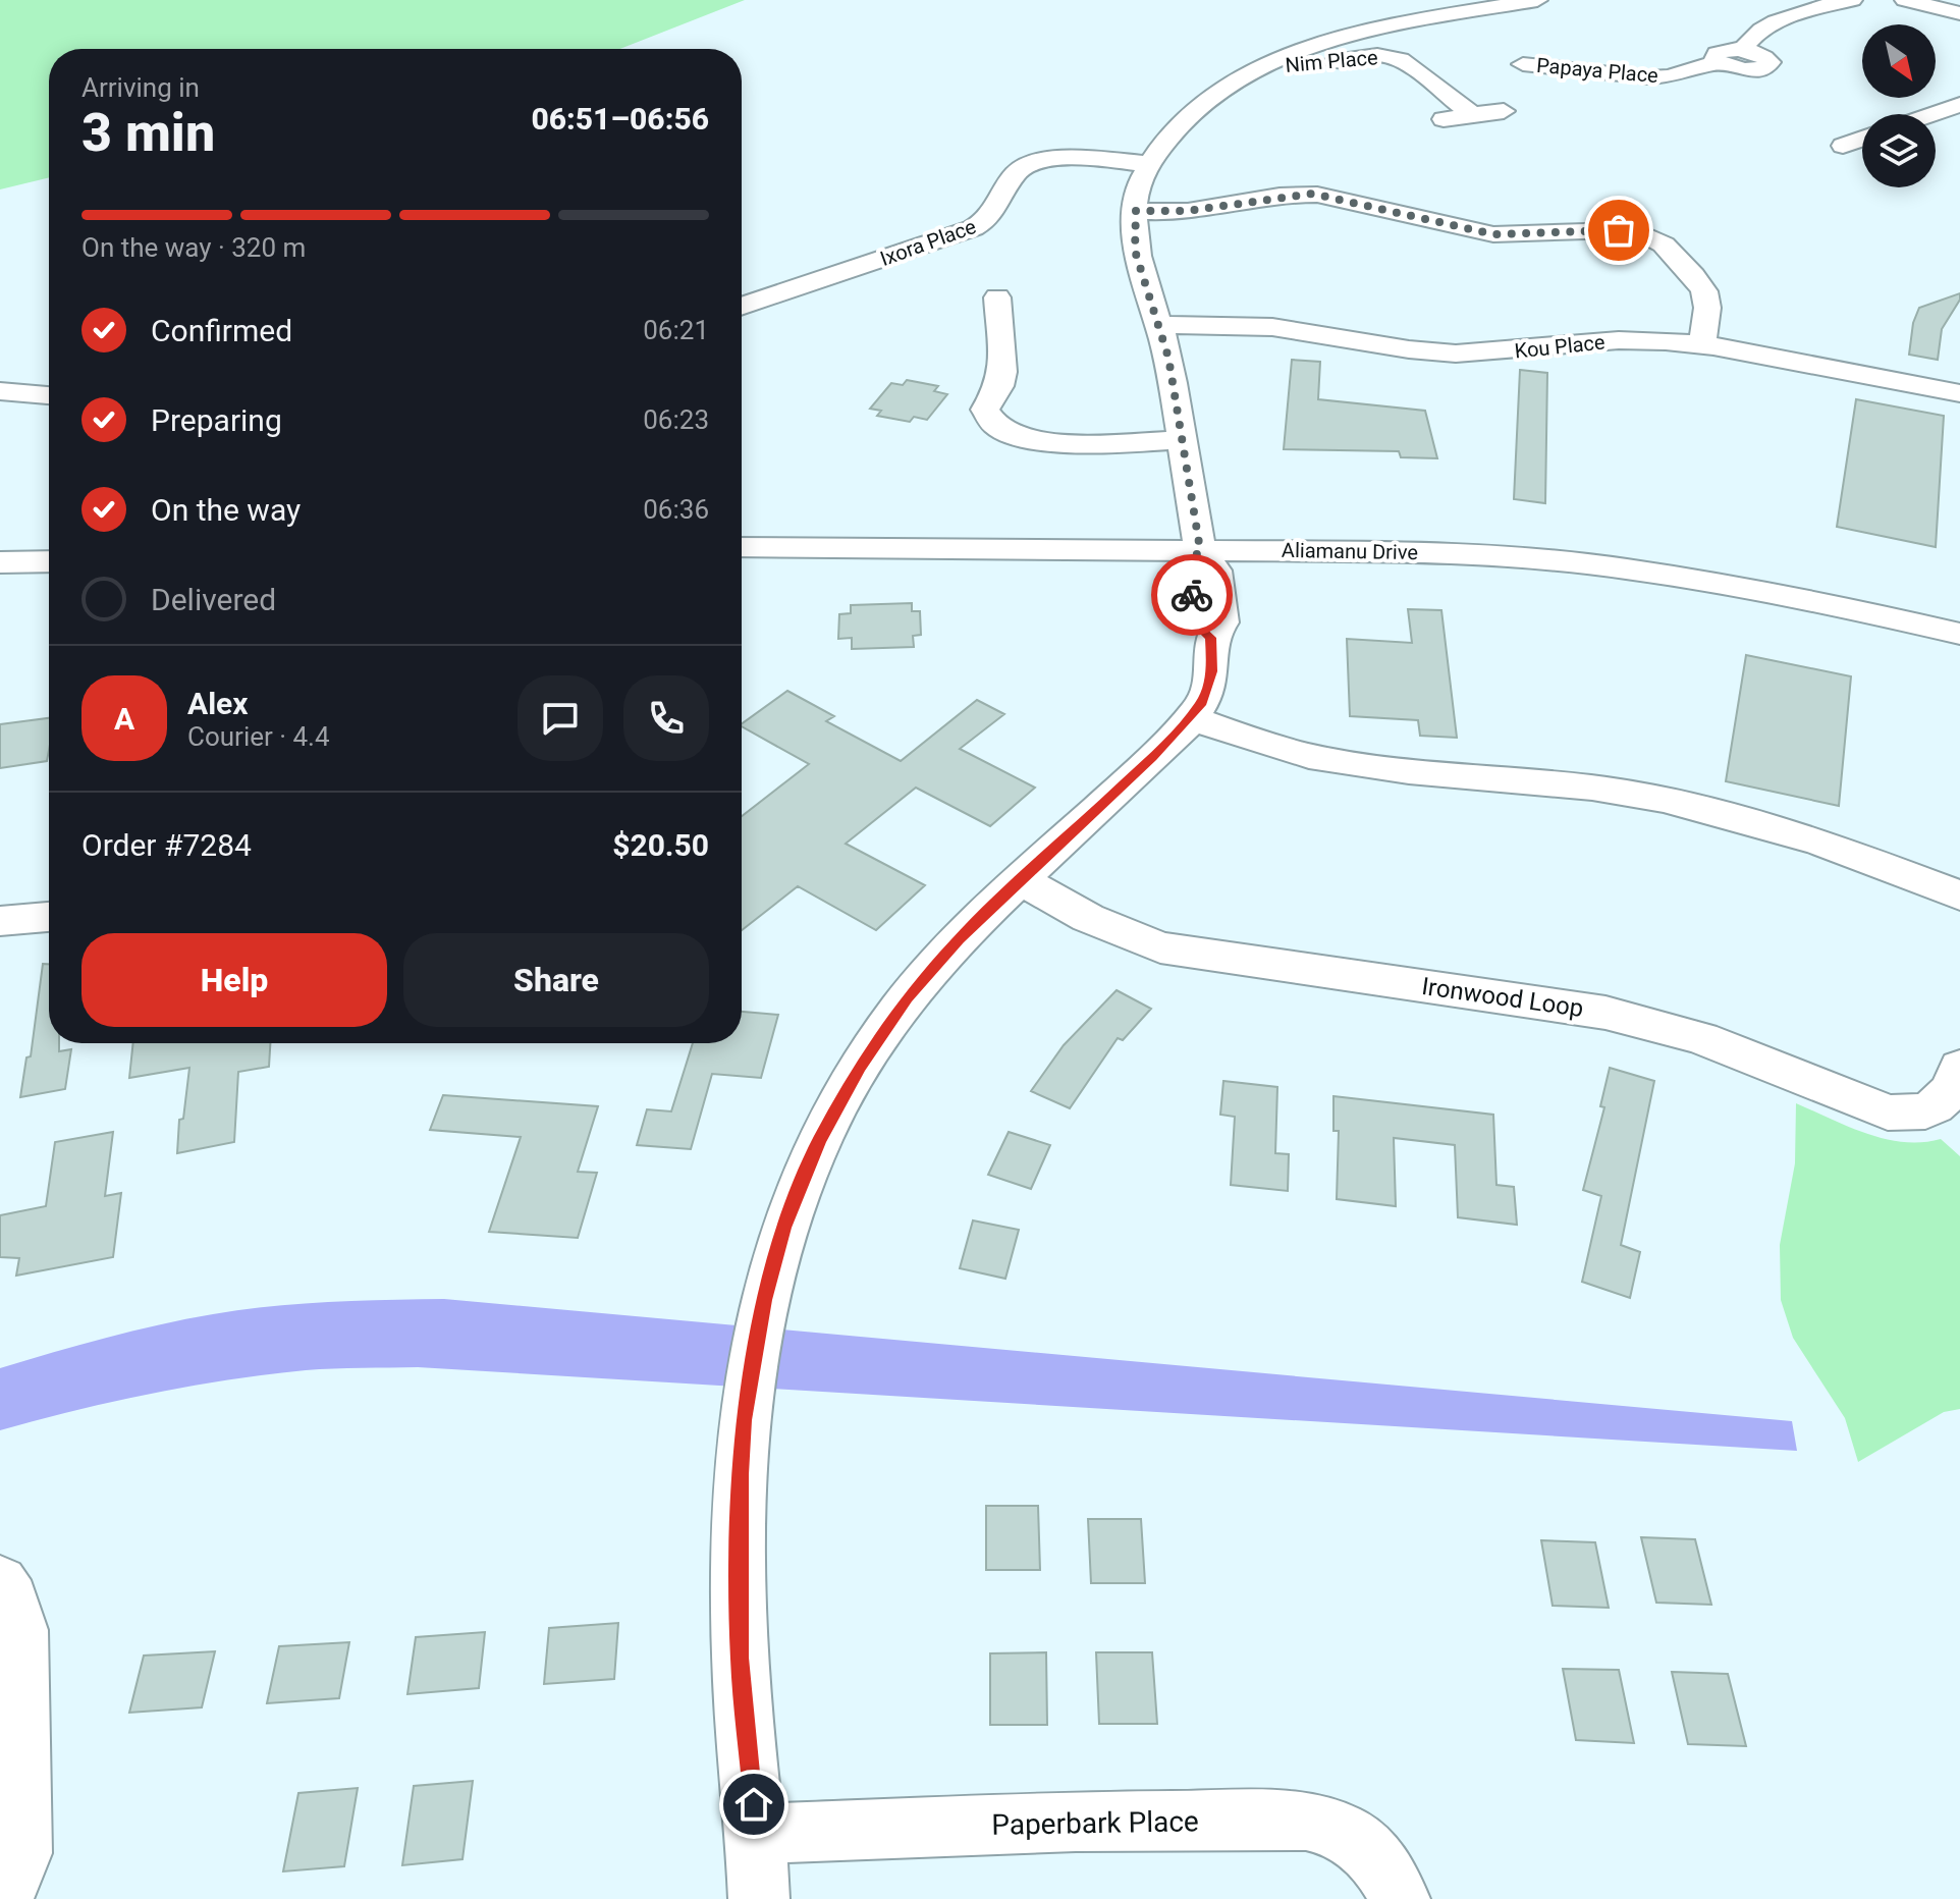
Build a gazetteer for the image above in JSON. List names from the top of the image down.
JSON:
{
  "streets": {
    "street": [
      "Nim Place",
      "Papaya Place",
      "Ixora Place",
      "Kou Place",
      "Aliamanu Drive",
      "Ironwood Loop",
      "Paperbark Place"
    ]
  },
  "north": "bottom right",
  "page": {
    "heading": ["3 min", "Arriving in", "06:51–06:56"],
    "panel": [
      "Alex",
      "Courier · 4.4",
      "Order #7284",
      "$20.50"
    ],
    "bar": "On the way · 320 m",
    "list": [
      ["Confirmed", "06:21"],
      ["Preparing", "06:23"],
      ["On the way", "06:36"],
      "Delivered"
    ],
    "round": "A",
    "buttons": ["Help", "Share"]
  }
}
